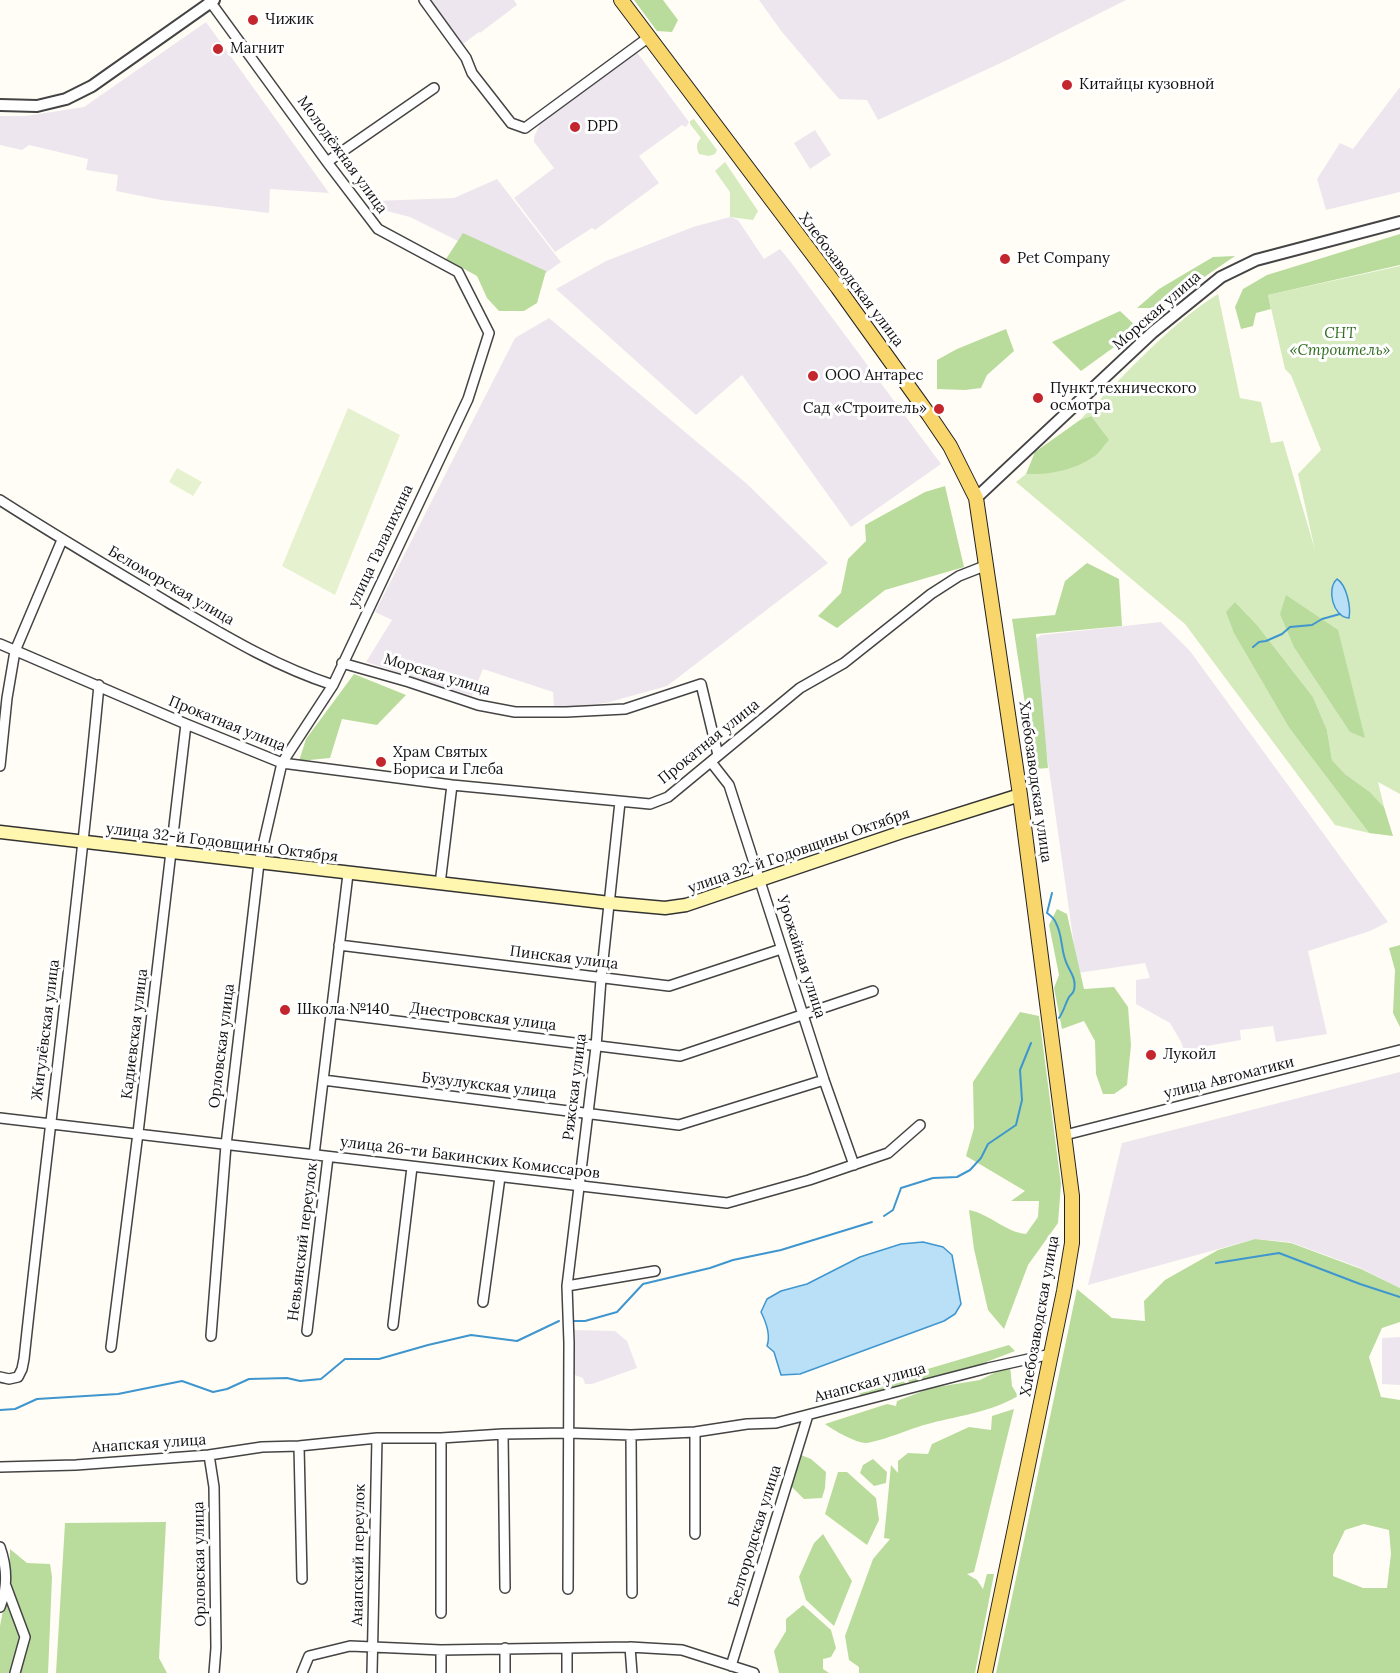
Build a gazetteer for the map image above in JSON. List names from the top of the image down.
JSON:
{
  "streets": {
    "main road": ["Хлебозаводская улица", "улица 32-й Годовщины Октября"],
    "street": [
      "Молодёжная улица",
      "Морская улица",
      "улица Талалихина",
      "Беломорская улица",
      "Прокатная улица",
      "Урожайная улица",
      "Пинская улица",
      "Днестровская улица",
      "Жигулёвская улица",
      "Кадиевская улица",
      "Орловская улица",
      "улица Автоматики",
      "Бузулукская улица",
      "Ряжская улица",
      "улица 26-ти Бакинских Комиссаров",
      "Невьянский переулок",
      "Анапская улица",
      "Белгородская улица",
      "Анапский переулок"
    ]
  },
  "crossings": [
    ["Молодёжная улица", "улица Талалихина"],
    ["Хлебозаводская улица", "Морская улица"],
    ["Хлебозаводская улица", "Прокатная улица"],
    ["Хлебозаводская улица", "улица 32-й Годовщины Октября"],
    ["Хлебозаводская улица", "улица Автоматики"],
    ["Хлебозаводская улица", "Анапская улица"],
    ["Морская улица", "улица Талалихина"],
    ["Морская улица", "Прокатная улица"],
    ["улица Талалихина", "Беломорская улица"],
    ["улица Талалихина", "Прокатная улица"],
    ["улица Талалихина", "Орловская улица"],
    ["Прокатная улица", "Урожайная улица"],
    ["Прокатная улица", "Жигулёвская улица"],
    ["Прокатная улица", "Кадиевская улица"],
    ["Прокатная улица", "Орловская улица"],
    ["Прокатная улица", "Ряжская улица"],
    ["улица 32-й Годовщины Октября", "Урожайная улица"],
    ["улица 32-й Годовщины Октября", "Жигулёвская улица"],
    ["улица 32-й Годовщины Октября", "Кадиевская улица"],
    ["улица 32-й Годовщины Октября", "Орловская улица"],
    ["улица 32-й Годовщины Октября", "Ряжская улица"],
    ["Урожайная улица", "Пинская улица"],
    ["Урожайная улица", "Днестровская улица"],
    ["Урожайная улица", "Бузулукская улица"],
    ["Урожайная улица", "улица 26-ти Бакинских Комиссаров"],
    ["Пинская улица", "Ряжская улица"],
    ["Днестровская улица", "Ряжская улица"],
    ["Жигулёвская улица", "улица 26-ти Бакинских Комиссаров"],
    ["Кадиевская улица", "улица 26-ти Бакинских Комиссаров"],
    ["Орловская улица", "улица 26-ти Бакинских Комиссаров"],
    ["Орловская улица", "Анапская улица"],
    ["Бузулукская улица", "Ряжская улица"],
    ["Ряжская улица", "улица 26-ти Бакинских Комиссаров"],
    ["Ряжская улица", "Анапская улица"],
    ["улица 26-ти Бакинских Комиссаров", "Невьянский переулок"],
    ["Анапская улица", "Белгородская улица"],
    ["Анапская улица", "Анапский переулок"]
  ],
  "parks": ["СНТ «Строитель»"],
  "places": [
    "Чижик",
    "Магнит",
    "Китайцы кузовной",
    "DPD",
    "Pet Company",
    "ООО Антарес",
    "Пункт технического осмотра",
    "Сад «Строитель»",
    "Храм Святых Бориса и Глеба",
    "Школа №140",
    "Лукойл"
  ]
}
